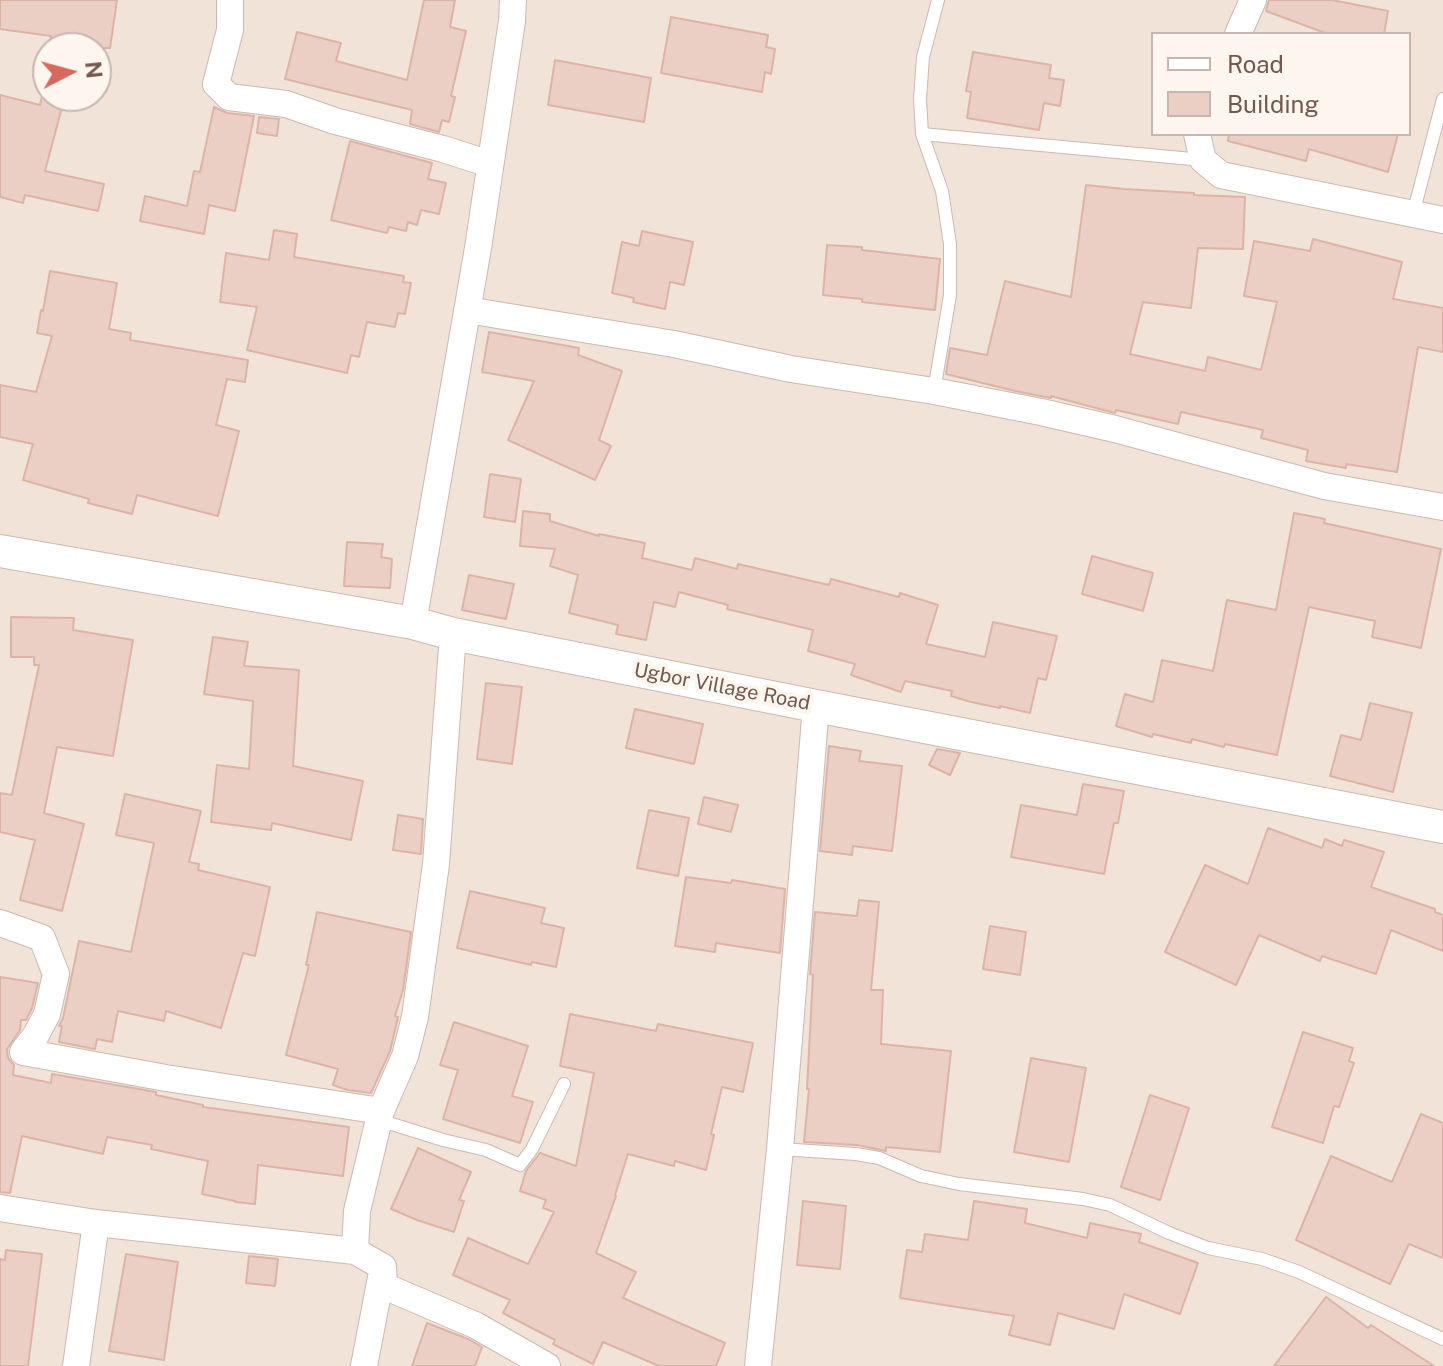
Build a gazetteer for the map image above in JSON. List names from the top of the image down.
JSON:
{
  "streets": {
    "street": ["Ugbor Village Road"]
  },
  "legend": ["Road", "Building"],
  "north": "right"
}
